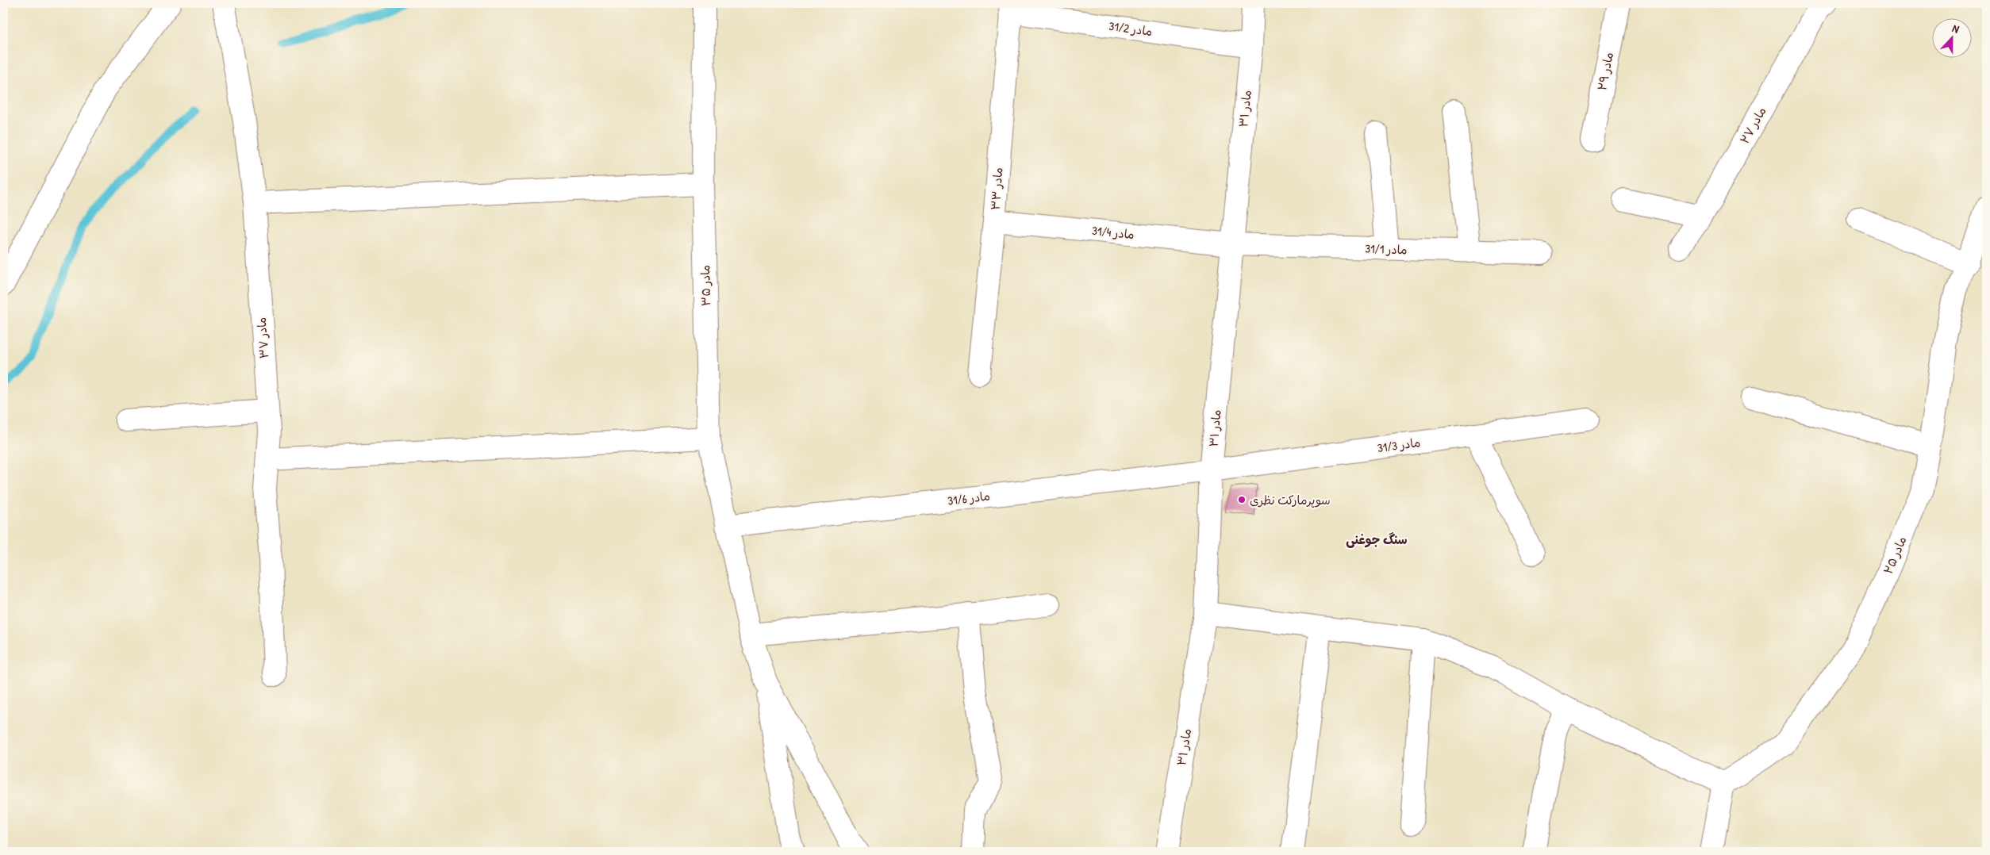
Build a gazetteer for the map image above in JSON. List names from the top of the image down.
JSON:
{
  "streets": {
    "street": [
      "مادر 31/2",
      "مادر ۲۹",
      "مادر ۳۱",
      "مادر ۲۷",
      "مادر ۳۳",
      "مادر 31/4",
      "مادر 31/1",
      "مادر ۳۵",
      "مادر ۳۷",
      "مادر 31/3",
      "مادر 31/6",
      "مادر ۲۵"
    ]
  },
  "crossings": [
    ["مادر 31/2", "مادر ۳۱"],
    ["مادر 31/2", "مادر ۳۳"],
    ["مادر ۳۱", "مادر 31/4"],
    ["مادر ۳۱", "مادر 31/1"],
    ["مادر ۳۱", "مادر 31/3"],
    ["مادر ۳۱", "مادر 31/6"],
    ["مادر ۳۳", "مادر 31/4"],
    ["مادر 31/4", "مادر 31/1"],
    ["مادر ۳۵", "مادر 31/6"],
    ["مادر 31/3", "مادر 31/6"]
  ],
  "districts": ["سنگ جوغنی"],
  "places": ["سوپرمارکت نظری"],
  "north": "top"
}
